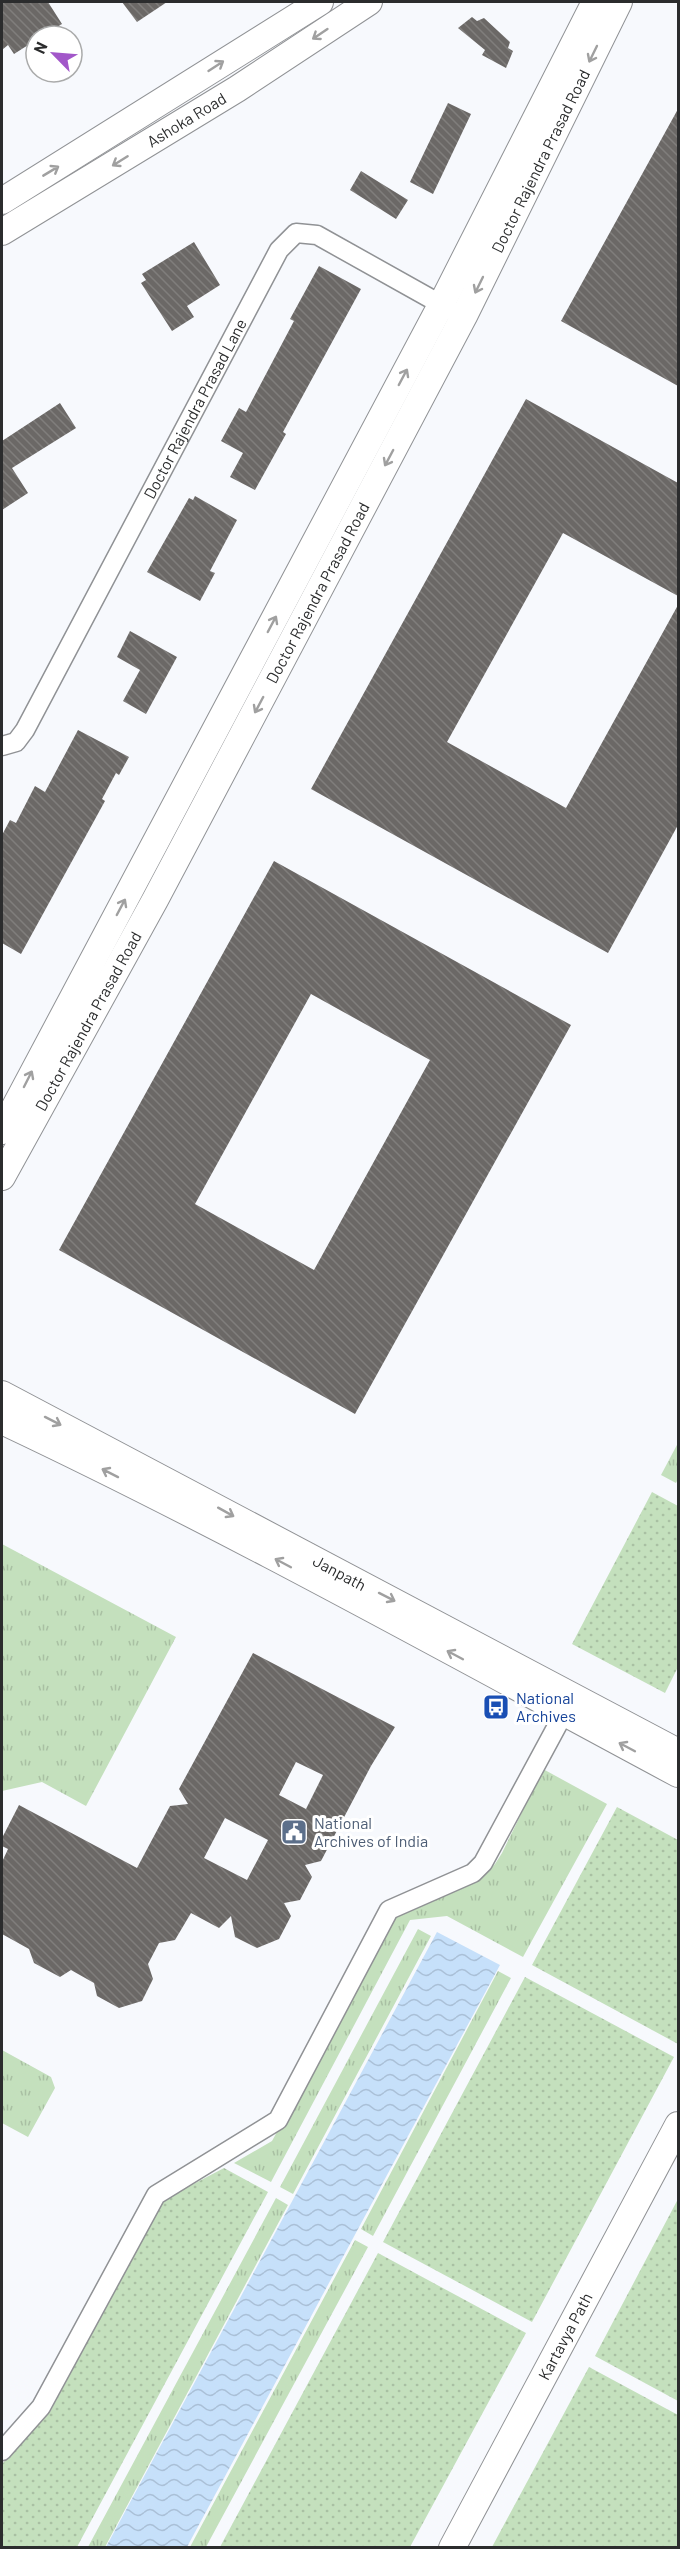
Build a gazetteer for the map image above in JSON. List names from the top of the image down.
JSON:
{
  "streets": {
    "main road": [
      "Ashoka Road",
      "Doctor Rajendra Prasad Road",
      "Janpath",
      "Kartavya Path"
    ],
    "street": ["Doctor Rajendra Prasad Lane"]
  },
  "crossings": [
    ["Doctor Rajendra Prasad Road", "Doctor Rajendra Prasad Lane"]
  ],
  "places": {
    "bus stop": ["National Archives"],
    "public building": ["National Archives of India"]
  },
  "north": "top left"
}
